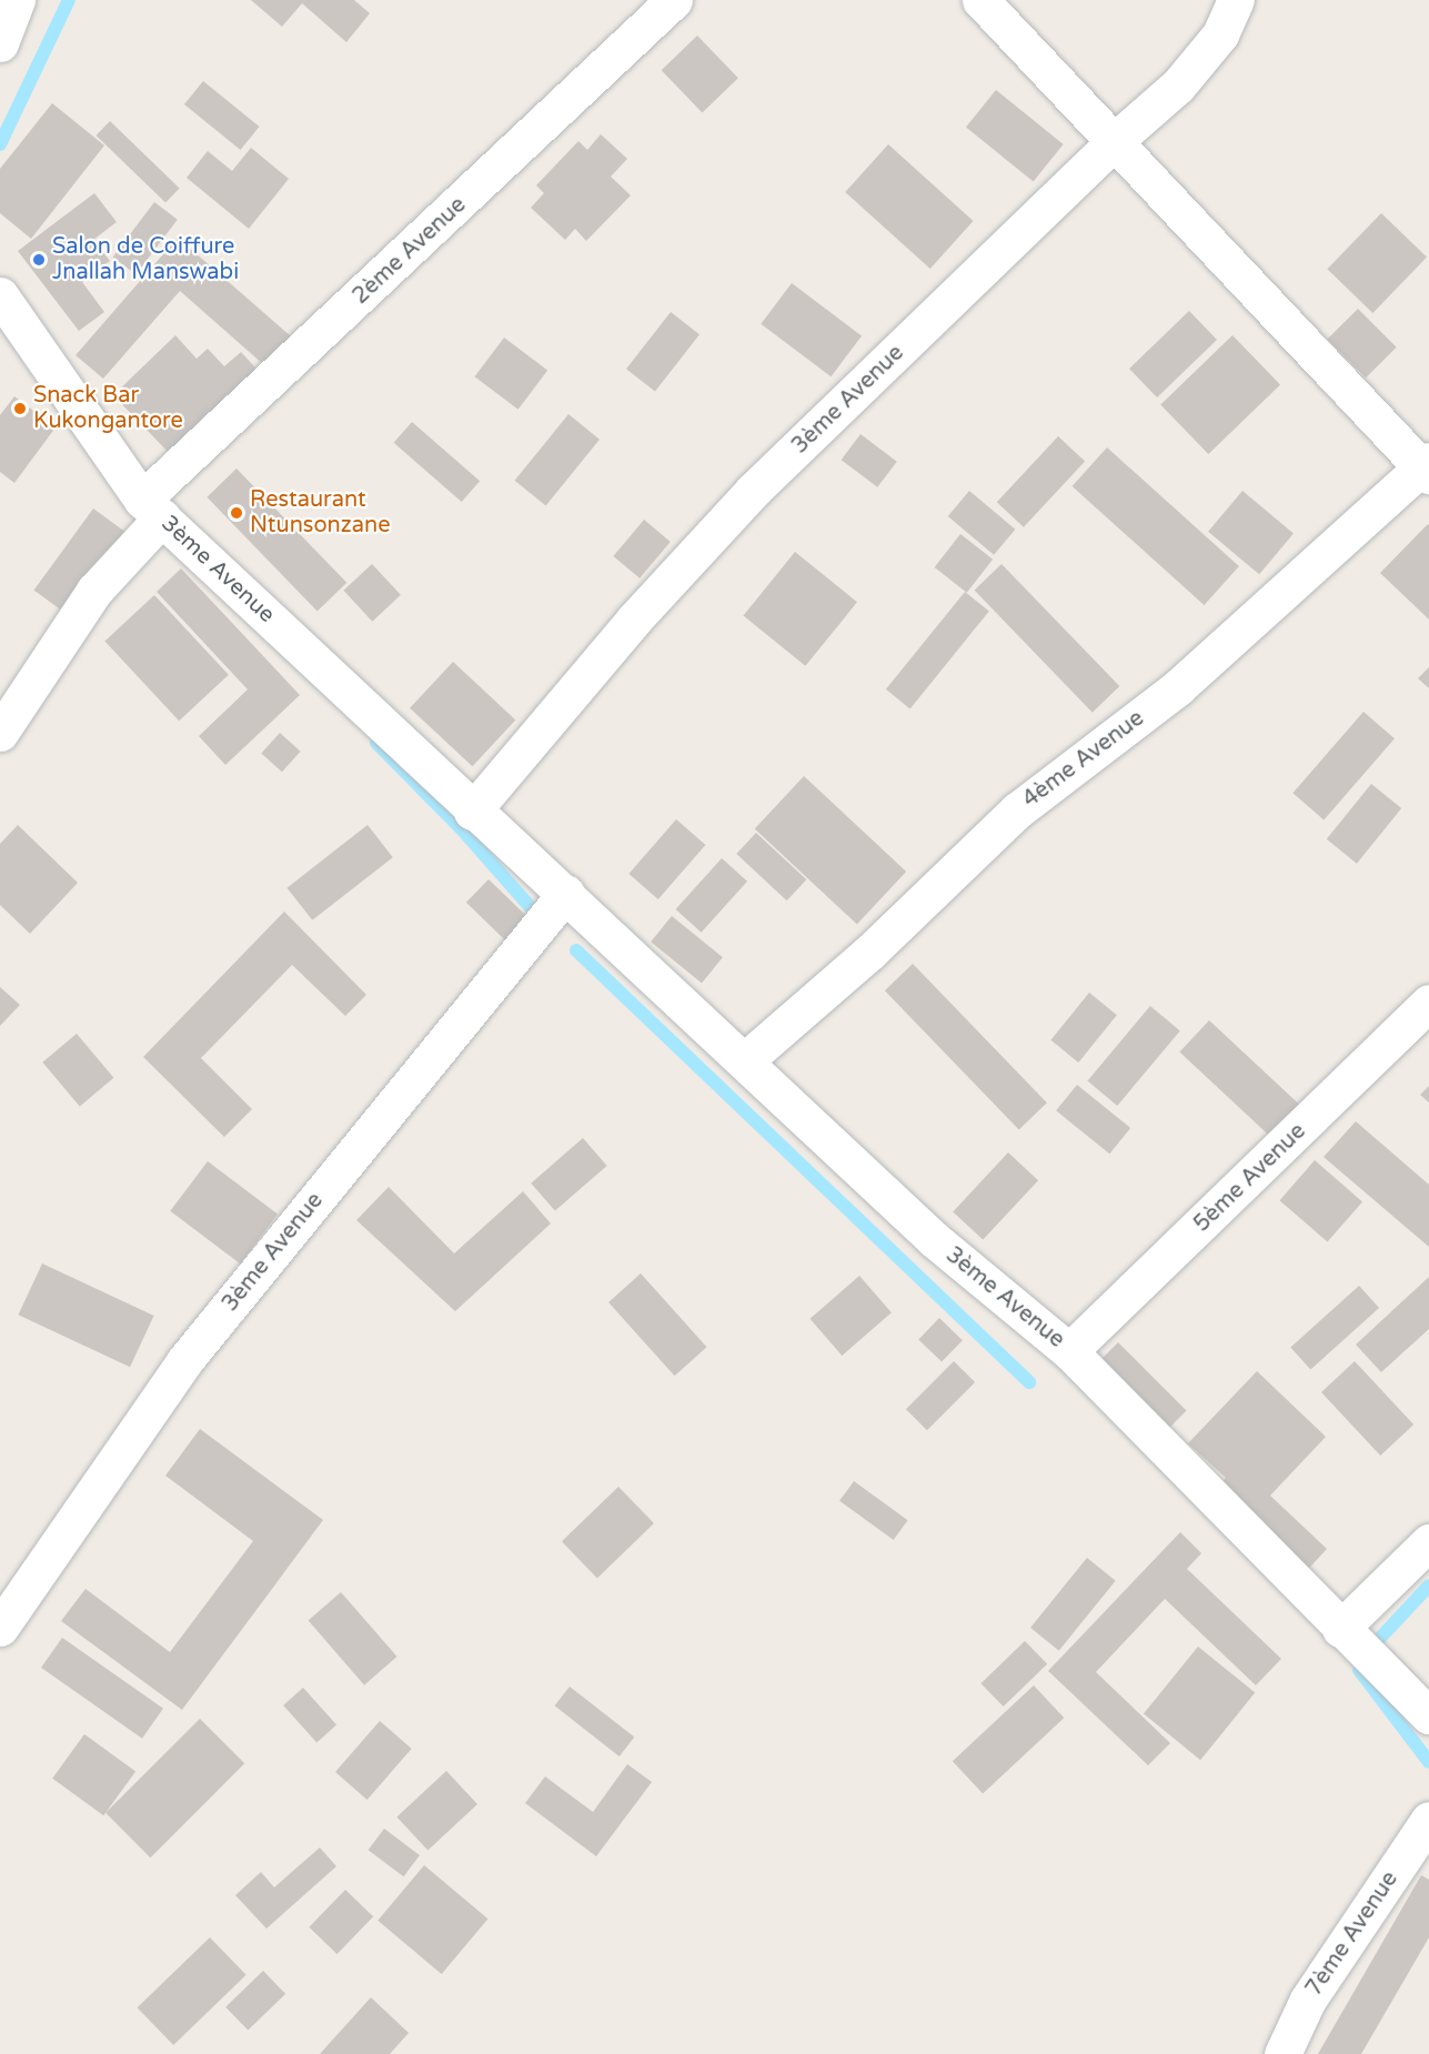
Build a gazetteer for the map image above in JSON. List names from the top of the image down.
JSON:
{
  "streets": {
    "street": [
      "2ème Avenue",
      "3ème Avenue",
      "4ème Avenue",
      "5ème Avenue",
      "7ème Avenue"
    ]
  },
  "crossings": [
    ["2ème Avenue", "3ème Avenue"],
    ["3ème Avenue", "4ème Avenue"],
    ["3ème Avenue", "5ème Avenue"]
  ],
  "places": ["Salon de Coiffure Jnallah Manswabi", "Snack Bar Kukongantore", "Restaurant Ntunsonzane"]
}
